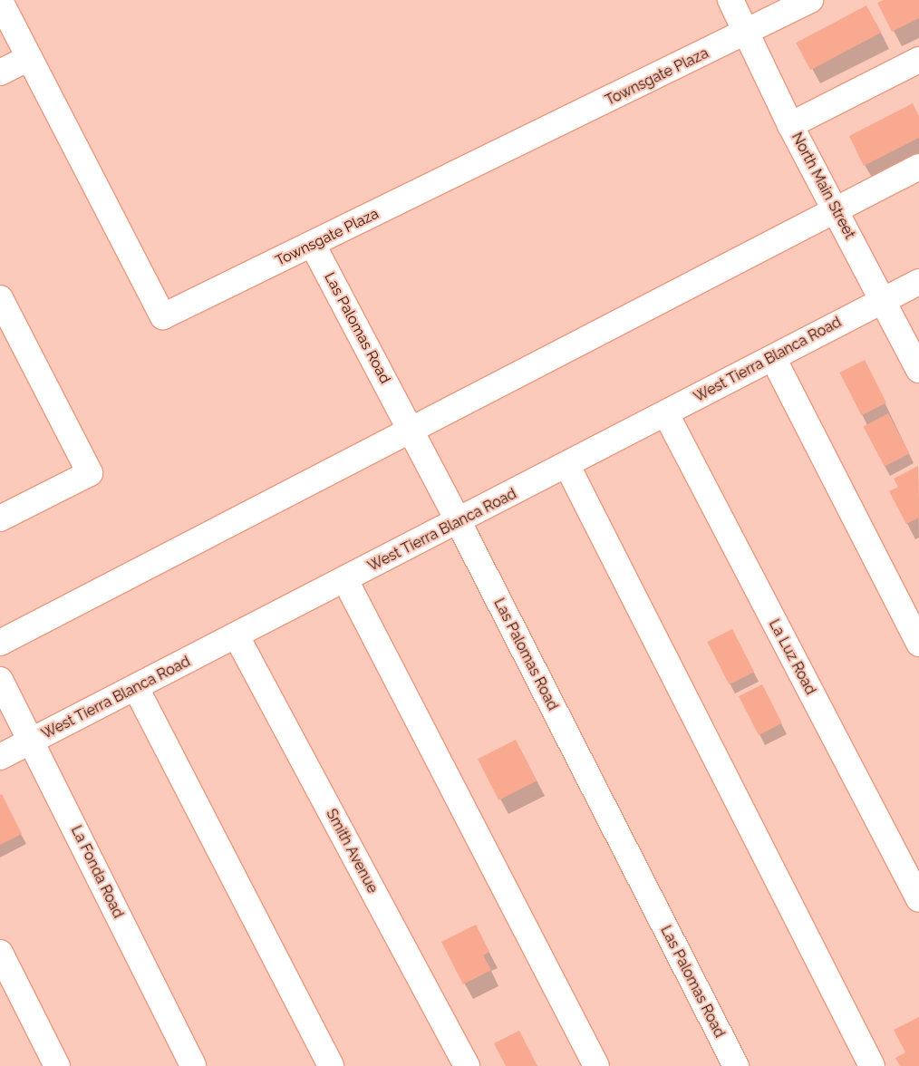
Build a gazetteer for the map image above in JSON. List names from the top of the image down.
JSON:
{
  "streets": {
    "street": [
      "Townsgate Plaza",
      "North Main Street",
      "Las Palomas Road",
      "West Tierra Blanca Road",
      "La Luz Road",
      "Smith Avenue",
      "La Fonda Road"
    ]
  },
  "crossings": [
    ["Townsgate Plaza", "North Main Street"],
    ["Townsgate Plaza", "Las Palomas Road"],
    ["North Main Street", "West Tierra Blanca Road"],
    ["Las Palomas Road", "West Tierra Blanca Road"],
    ["West Tierra Blanca Road", "La Luz Road"],
    ["West Tierra Blanca Road", "Smith Avenue"],
    ["West Tierra Blanca Road", "La Fonda Road"]
  ]
}
